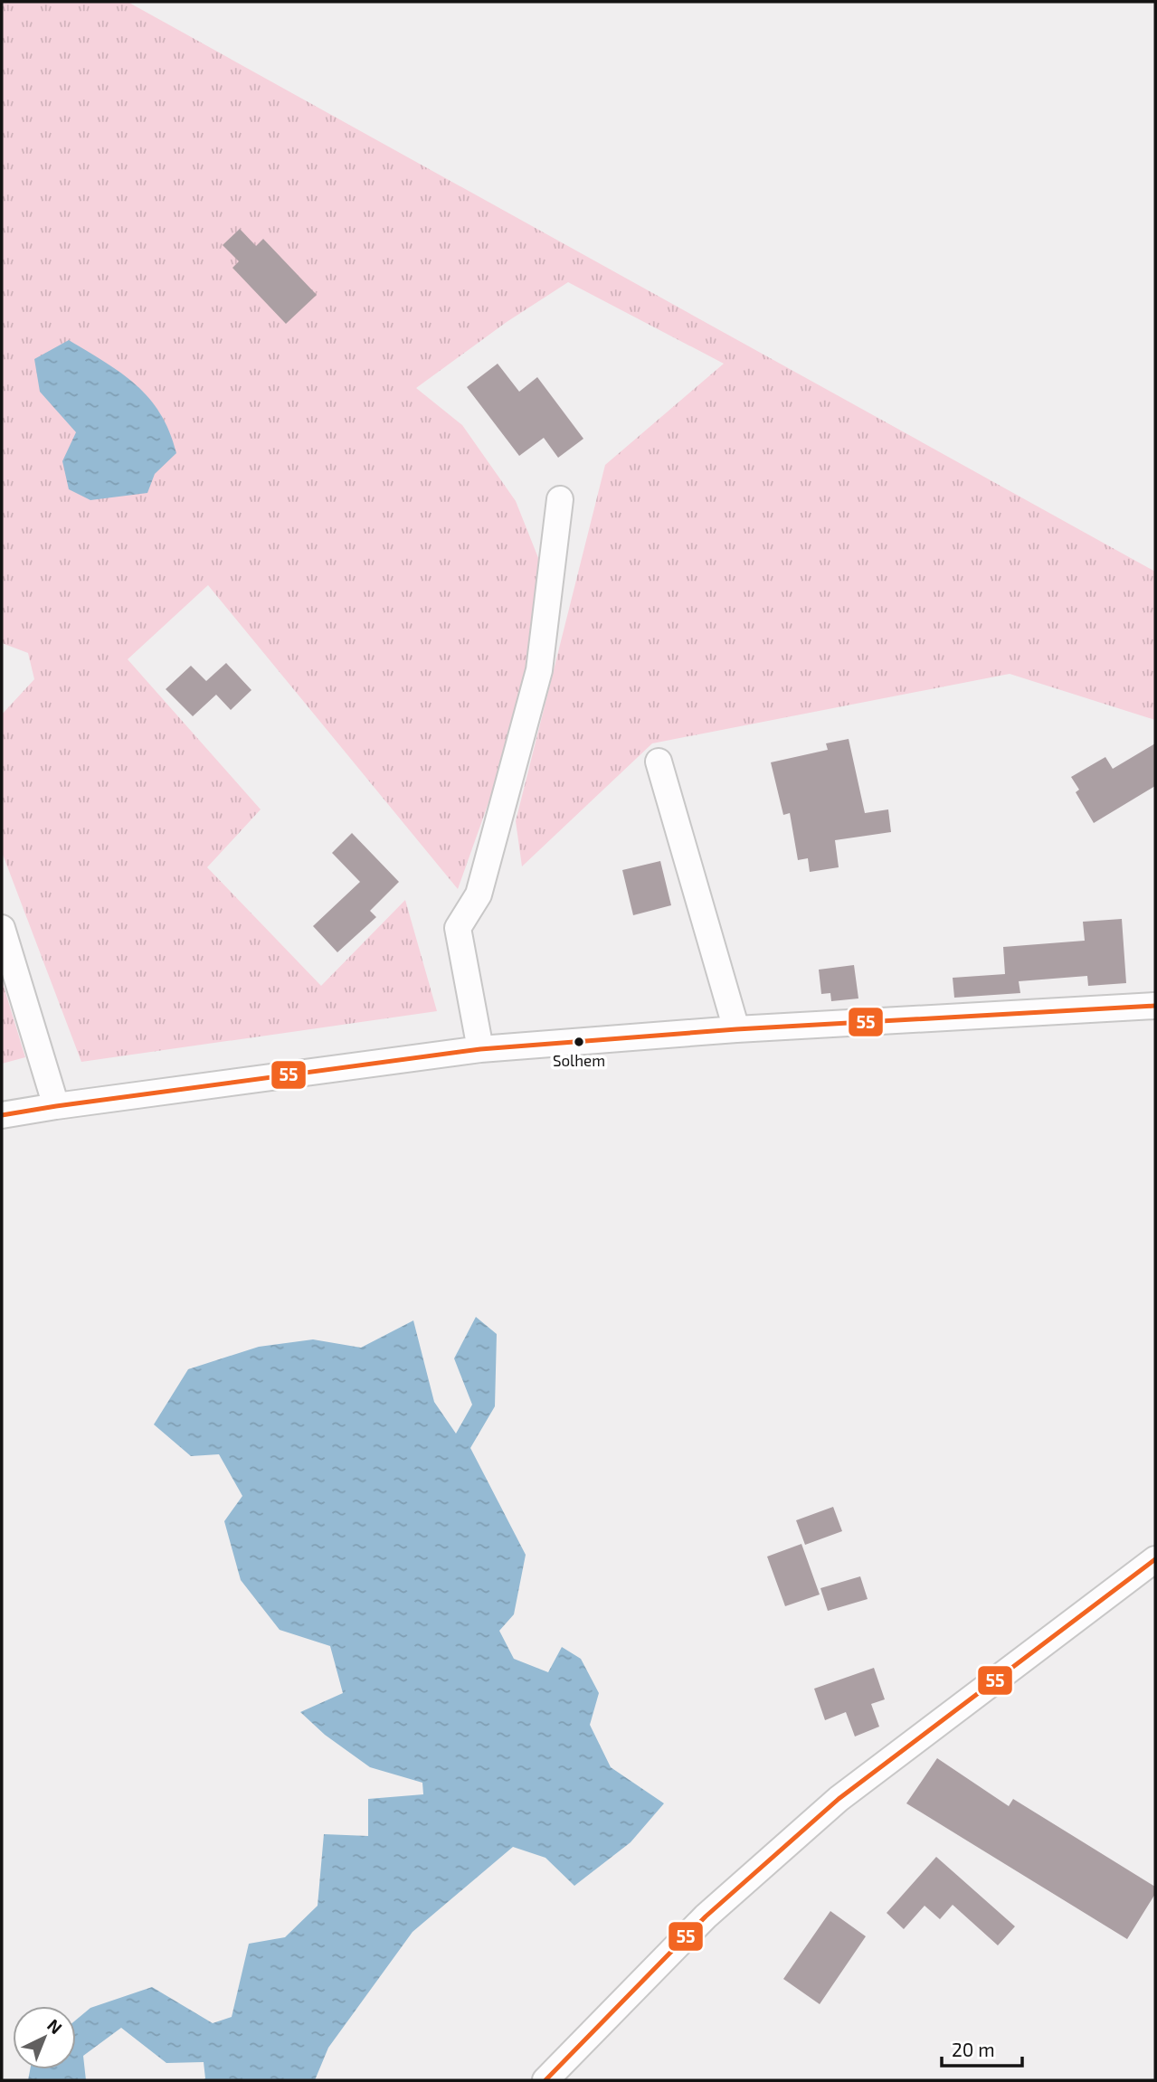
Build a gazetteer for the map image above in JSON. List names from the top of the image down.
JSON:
{
  "places": ["Solhem"],
  "lines": ["transit line 55"],
  "scale_bar": "20 m",
  "north": "top right"
}
